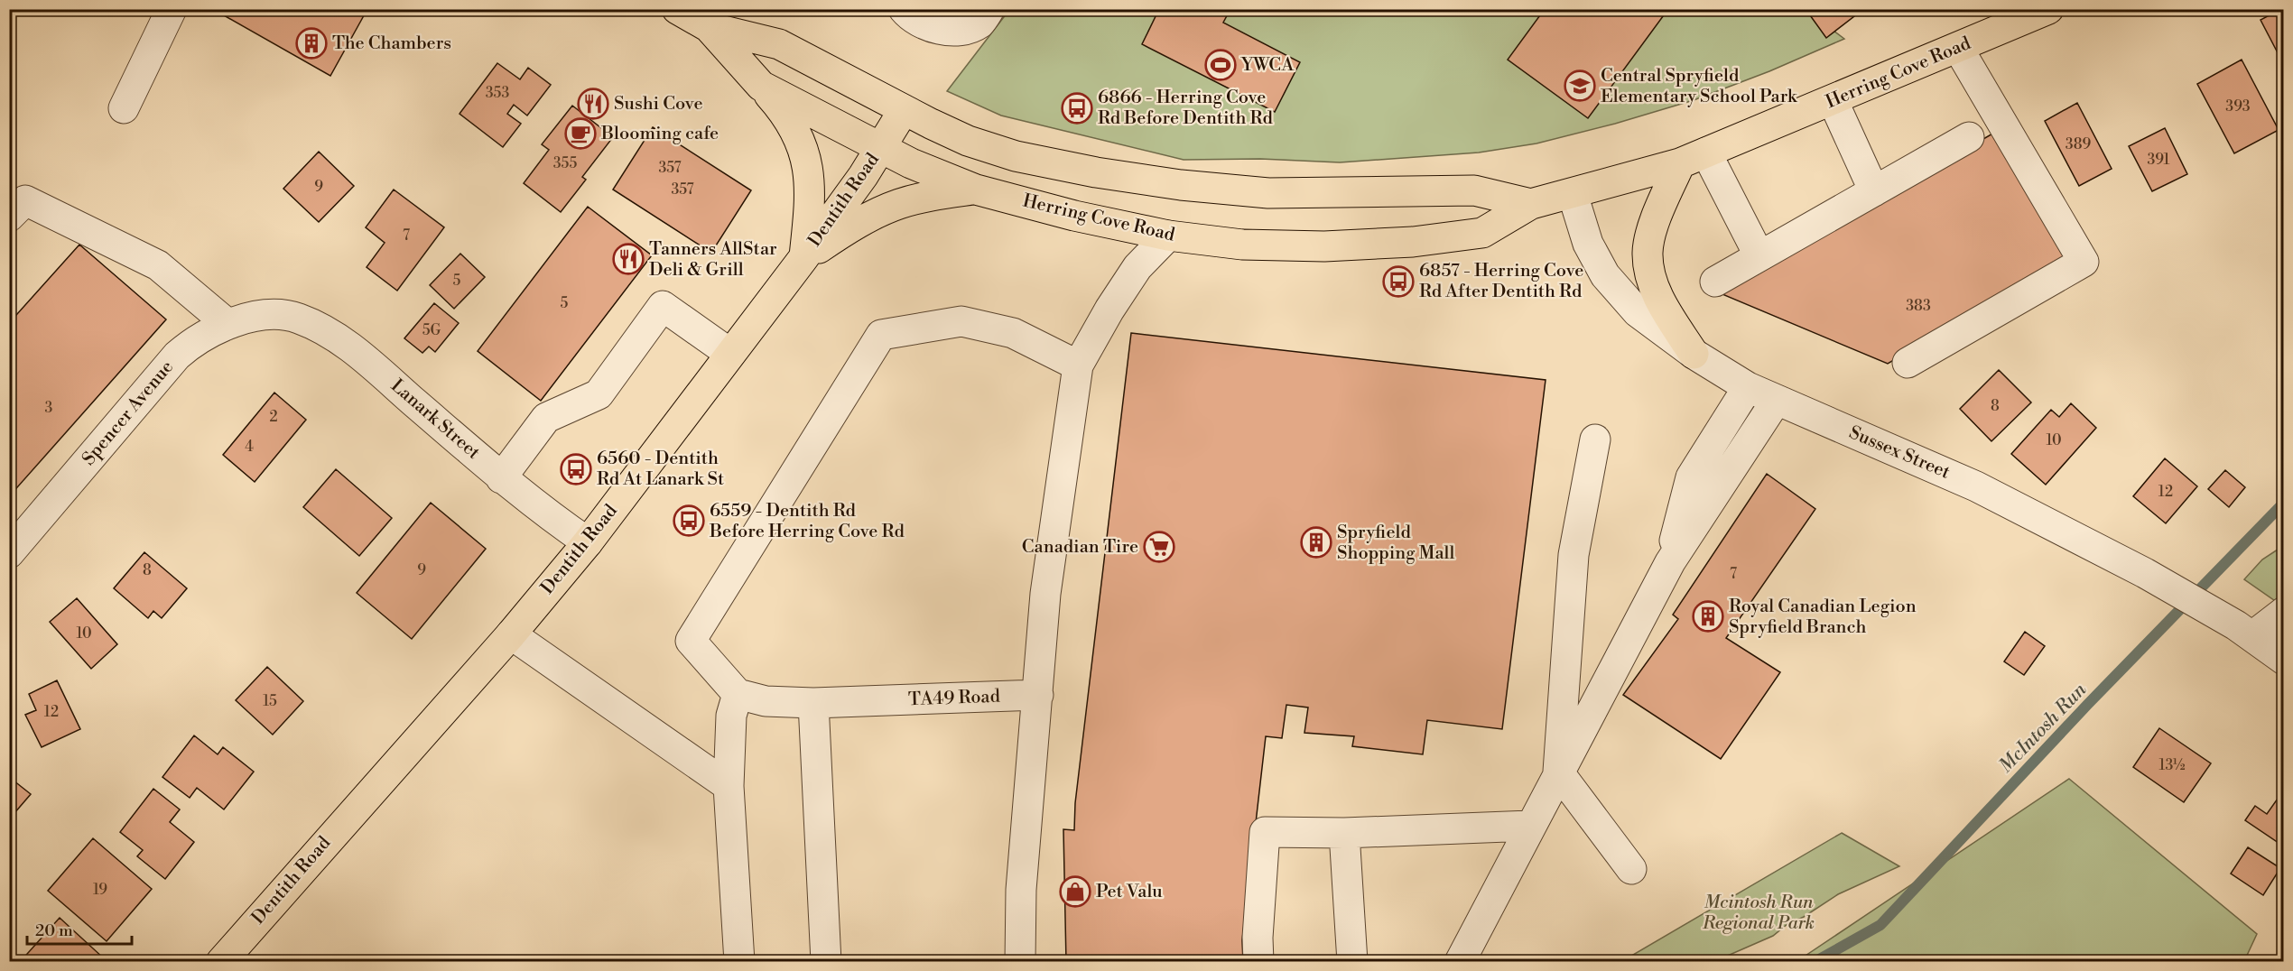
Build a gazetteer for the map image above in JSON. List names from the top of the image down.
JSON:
{
  "streets": {
    "main road": ["Herring Cove Road", "Dentith Road"],
    "street": [
      "Spencer Avenue",
      "Lanark Street",
      "Sussex Street",
      "TA49 Road"
    ]
  },
  "crossings": [
    ["Herring Cove Road", "Dentith Road"],
    ["Herring Cove Road", "Sussex Street"],
    ["Dentith Road", "Lanark Street"],
    ["Spencer Avenue", "Lanark Street"]
  ],
  "water": ["McIntosh Run"],
  "parks": ["Mcintosh Run Regional Park"],
  "places": {
    "building": ["The Chambers", "Spryfield Shopping Mall", "Royal Canadian Legion Spryfield Branch"],
    "sports": ["YWCA"],
    "school or university": ["Central Spryfield Elementary School Park"],
    "restaurant": ["Sushi Cove", "Tanners AllStar Deli & Grill"],
    "bus stop": [
      "6866 - Herring Cove Rd Before Dentith Rd",
      "6857 - Herring Cove Rd After Dentith Rd",
      "6560 - Dentith Rd At Lanark St",
      "6559 - Dentith Rd Before Herring Cove Rd"
    ],
    "cafe": ["Blooming cafe"],
    "supermarket": ["Canadian Tire"],
    "shop": ["Pet Valu"]
  },
  "house_numbers": [
    "353",
    "393",
    "389",
    "391",
    "355",
    "357",
    "9",
    "357",
    "7",
    "5",
    "5",
    "383",
    "5G",
    "8",
    "3",
    "2",
    "10",
    "4",
    "12",
    "8",
    "9",
    "7",
    "10",
    "15",
    "12",
    "13½",
    "19"
  ],
  "scale_bar": "20 m"
}
